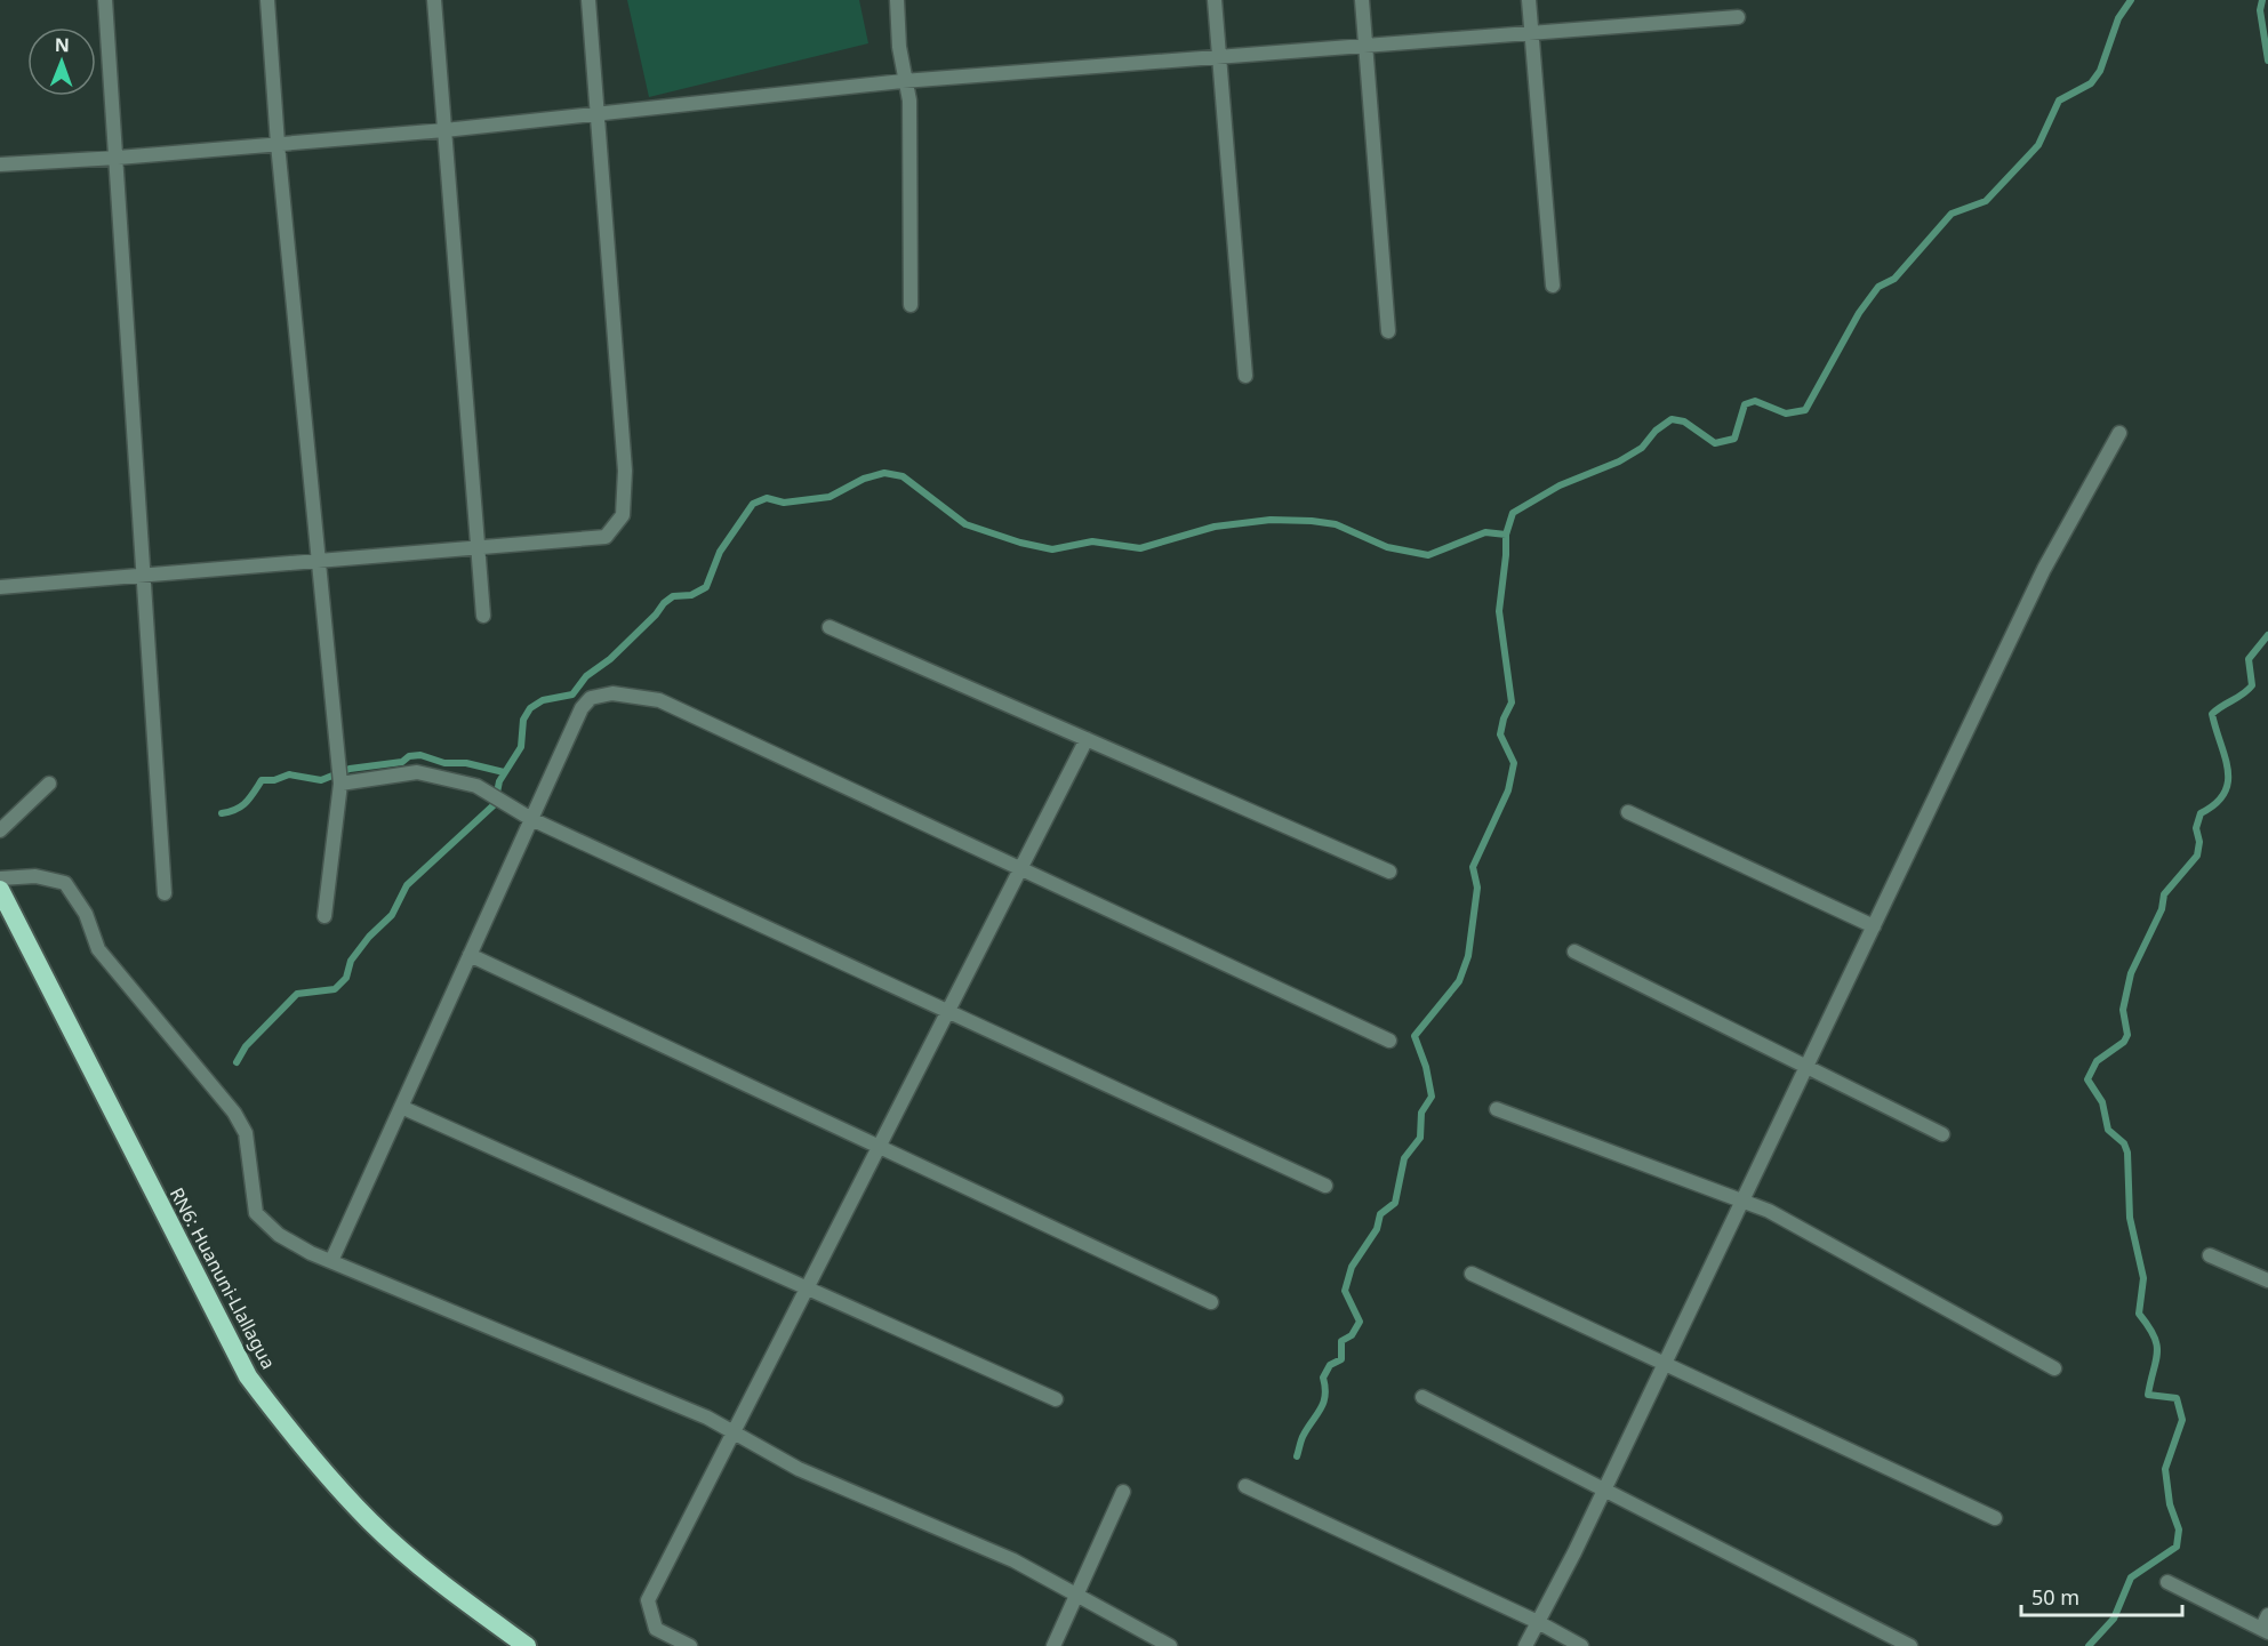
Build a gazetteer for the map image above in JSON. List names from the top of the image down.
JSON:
{
  "streets": {
    "highway": ["RN6: Huanuni-Llallagua"]
  },
  "scale_bar": "50 m",
  "north": "top"
}
